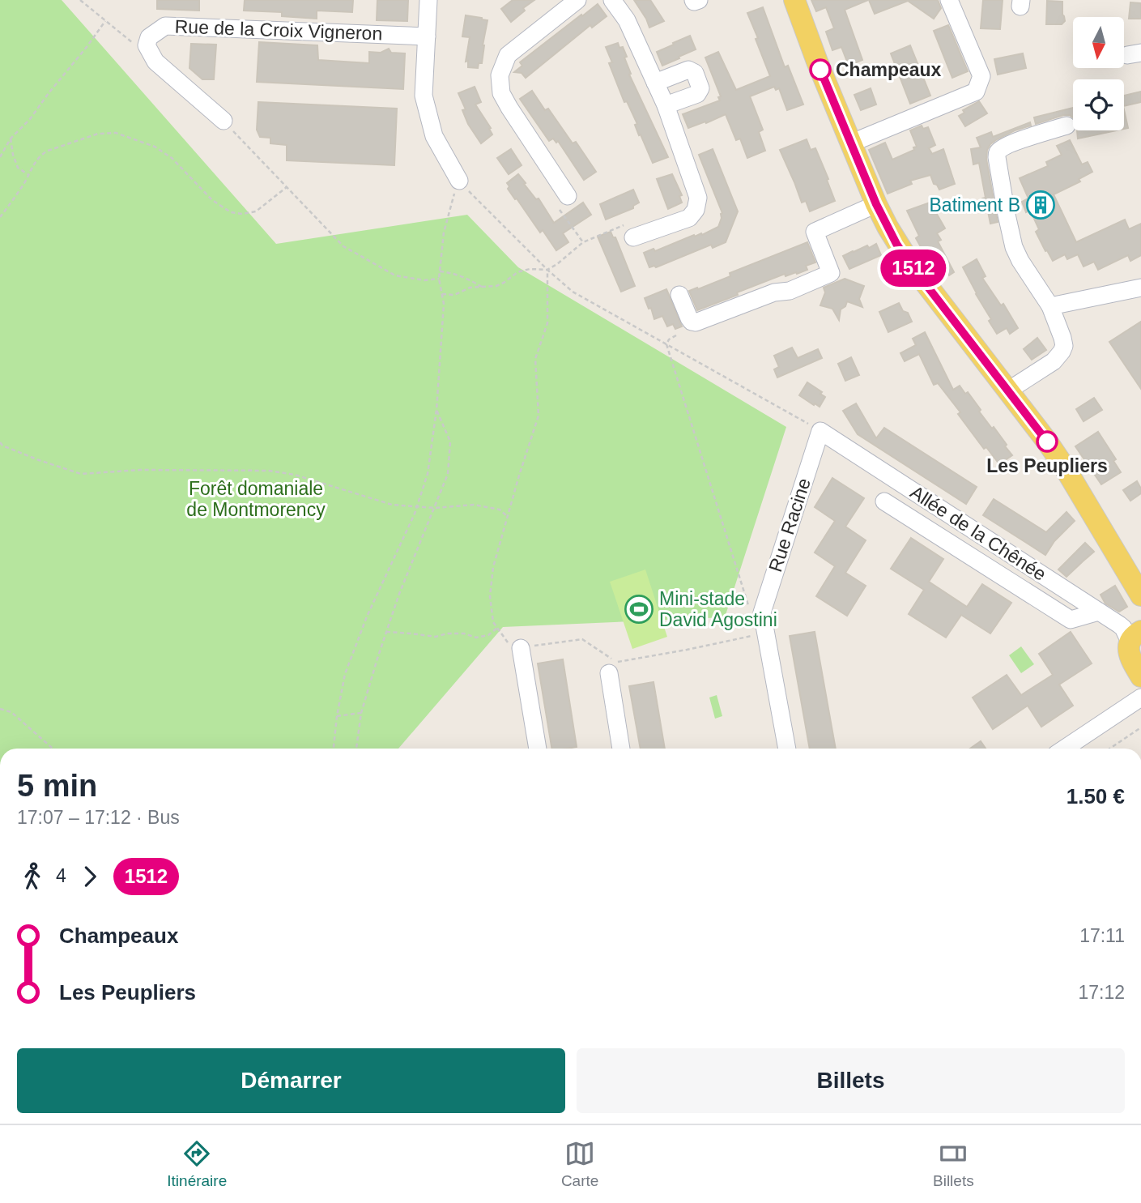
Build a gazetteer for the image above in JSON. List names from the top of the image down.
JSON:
{
  "streets": {
    "street": ["Rue de la Croix Vigneron", "Rue Racine", "Allée de la Chênée"]
  },
  "crossings": [
    ["Rue Racine", "Allée de la Chênée"]
  ],
  "parks": ["Forêt domaniale de Montmorency"],
  "places": {
    "other": ["Champeaux", "Les Peupliers"],
    "building": ["Batiment B"],
    "sports": ["Mini-stade David Agostini"]
  },
  "lines": ["bus line 1512"],
  "north": "bottom",
  "page": {
    "on_map": "1512",
    "heading": ["5 min", "17:07 – 17:12 · Bus", "1.50 €"],
    "legs": ["4", "1512"],
    "list": [
      {
        "name": "Champeaux",
        "value": "17:11"
      },
      {
        "name": "Les Peupliers",
        "value": "17:12"
      }
    ],
    "buttons": ["Démarrer", "Billets"],
    "tabs": ["Itinéraire", "Carte", "Billets"]
  }
}
